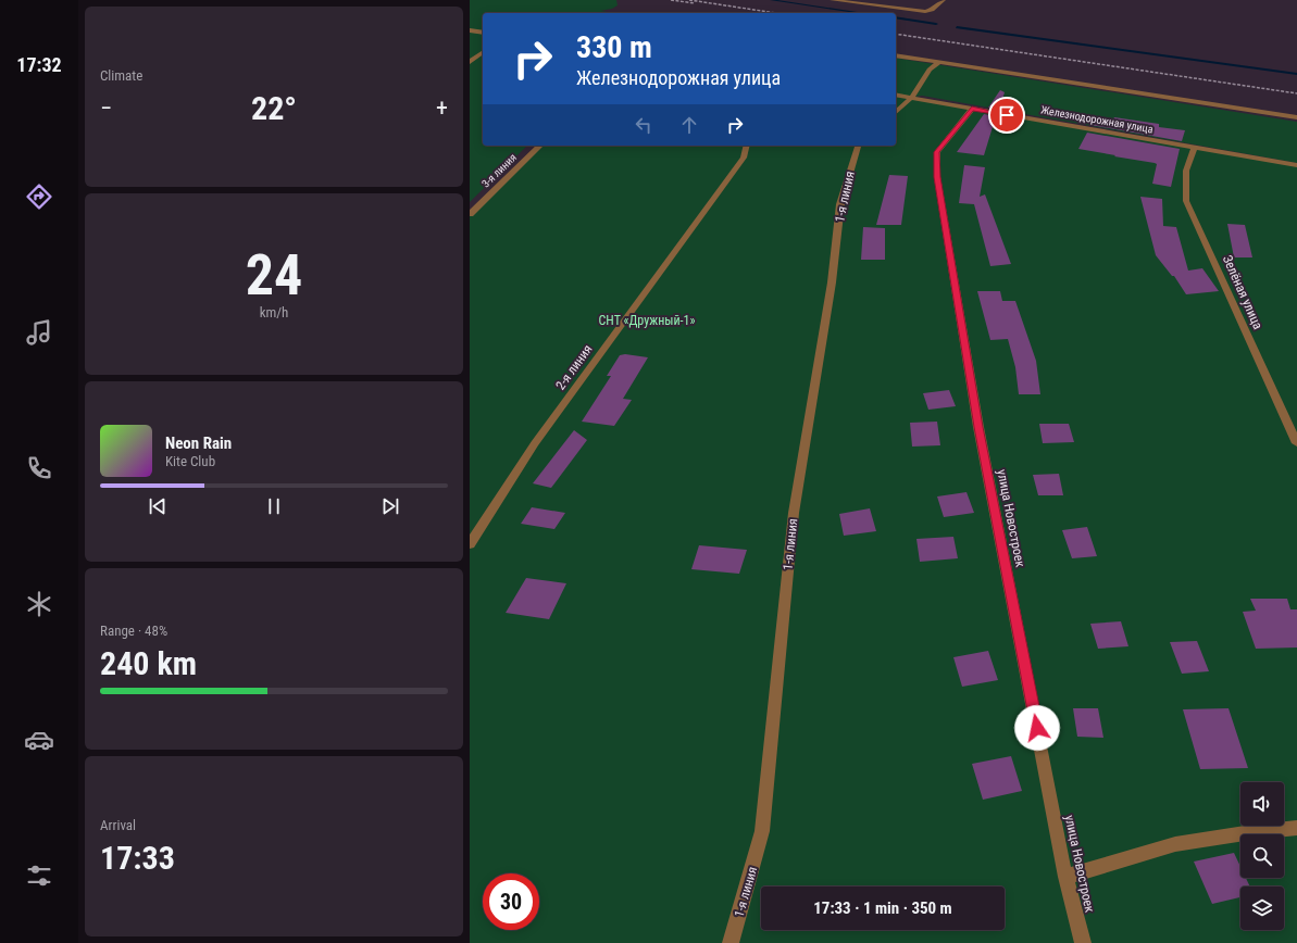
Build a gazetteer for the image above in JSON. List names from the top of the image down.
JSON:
{
  "streets": {
    "street": [
      "Железнодорожная улица",
      "3-я линия",
      "1-я линия",
      "Зелёная улица",
      "2-я линия",
      "улица Новостроек"
    ]
  },
  "crossings": [
    ["Железнодорожная улица", "Зелёная улица"],
    ["Железнодорожная улица", "улица Новостроек"]
  ],
  "parks": ["СНТ «Дружный-1»"],
  "page": {
    "tabs": "17:32",
    "tile": [
      "Climate",
      ["24", "km/h"],
      ["Range · 48%", "240 km"],
      ["Arrival", "17:33"]
    ],
    "turn": ["330 m", "Железнодорожная улица"],
    "heat": ["−", "22°", "+"],
    "song": ["Neon Rain", "Kite Club"],
    "limit": "30",
    "trip": "17:33 · 1 min · 350 m"
  }
}
